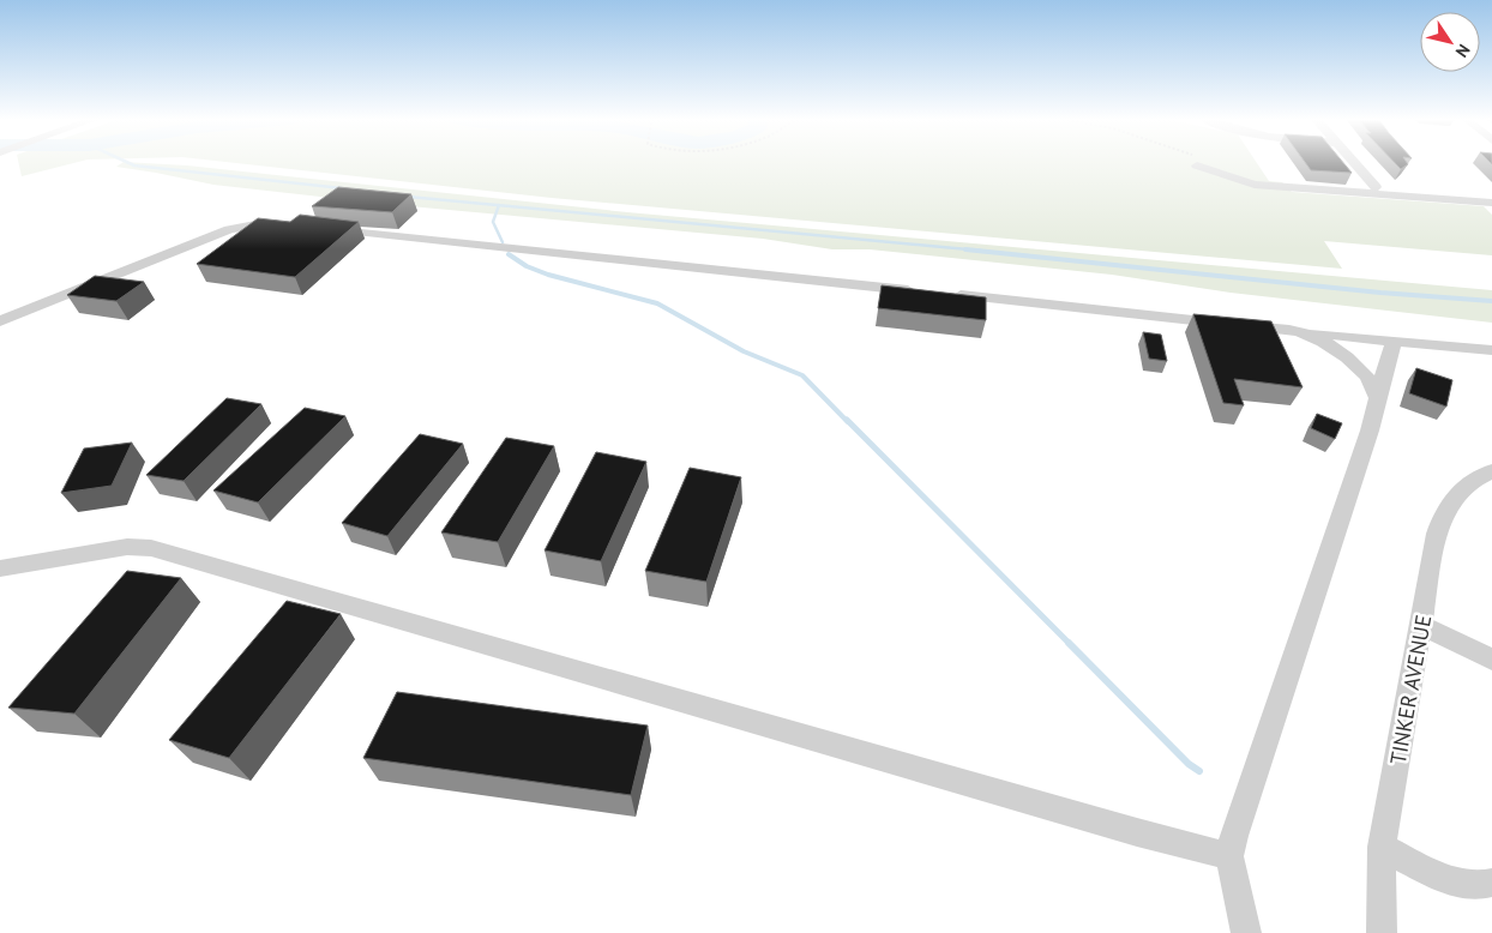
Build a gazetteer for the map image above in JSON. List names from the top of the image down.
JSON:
{
  "streets": {
    "street": ["TINKER AVENUE"]
  },
  "north": "bottom right"
}
